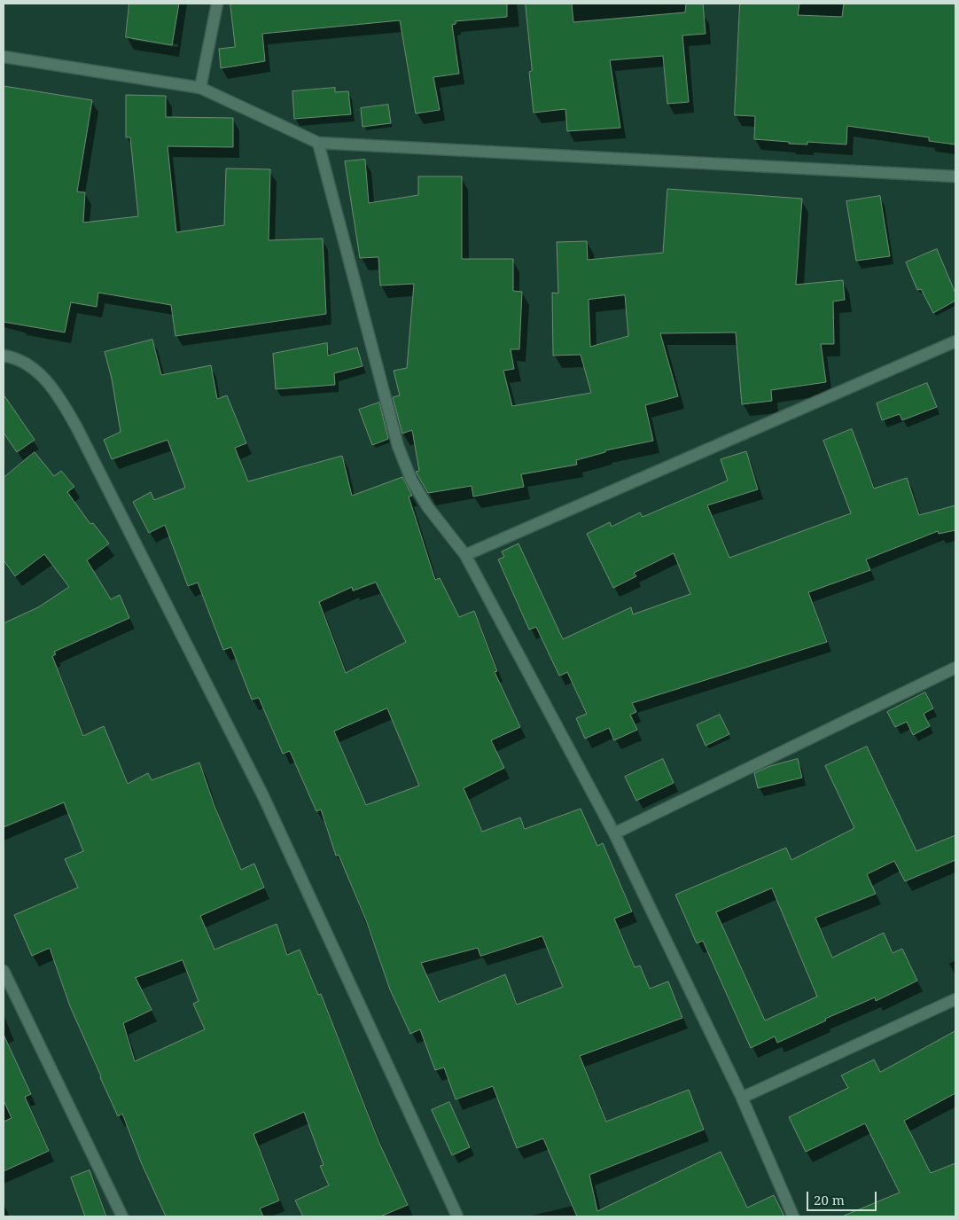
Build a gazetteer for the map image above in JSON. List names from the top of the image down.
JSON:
{
  "scale_bar": "20 m"
}
